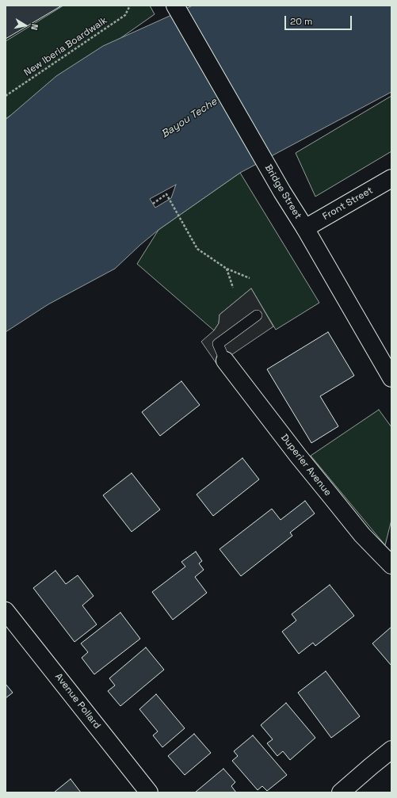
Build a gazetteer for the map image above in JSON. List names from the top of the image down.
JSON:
{
  "streets": {
    "street": [
      "Bridge Street",
      "Front Street",
      "Duperier Avenue",
      "Avenue Pollard"
    ],
    "path": ["New Iberia Boardwalk"]
  },
  "crossings": [
    ["Bridge Street", "Front Street"]
  ],
  "water": ["Bayou Teche"],
  "scale_bar": "20 m",
  "north": "right"
}
